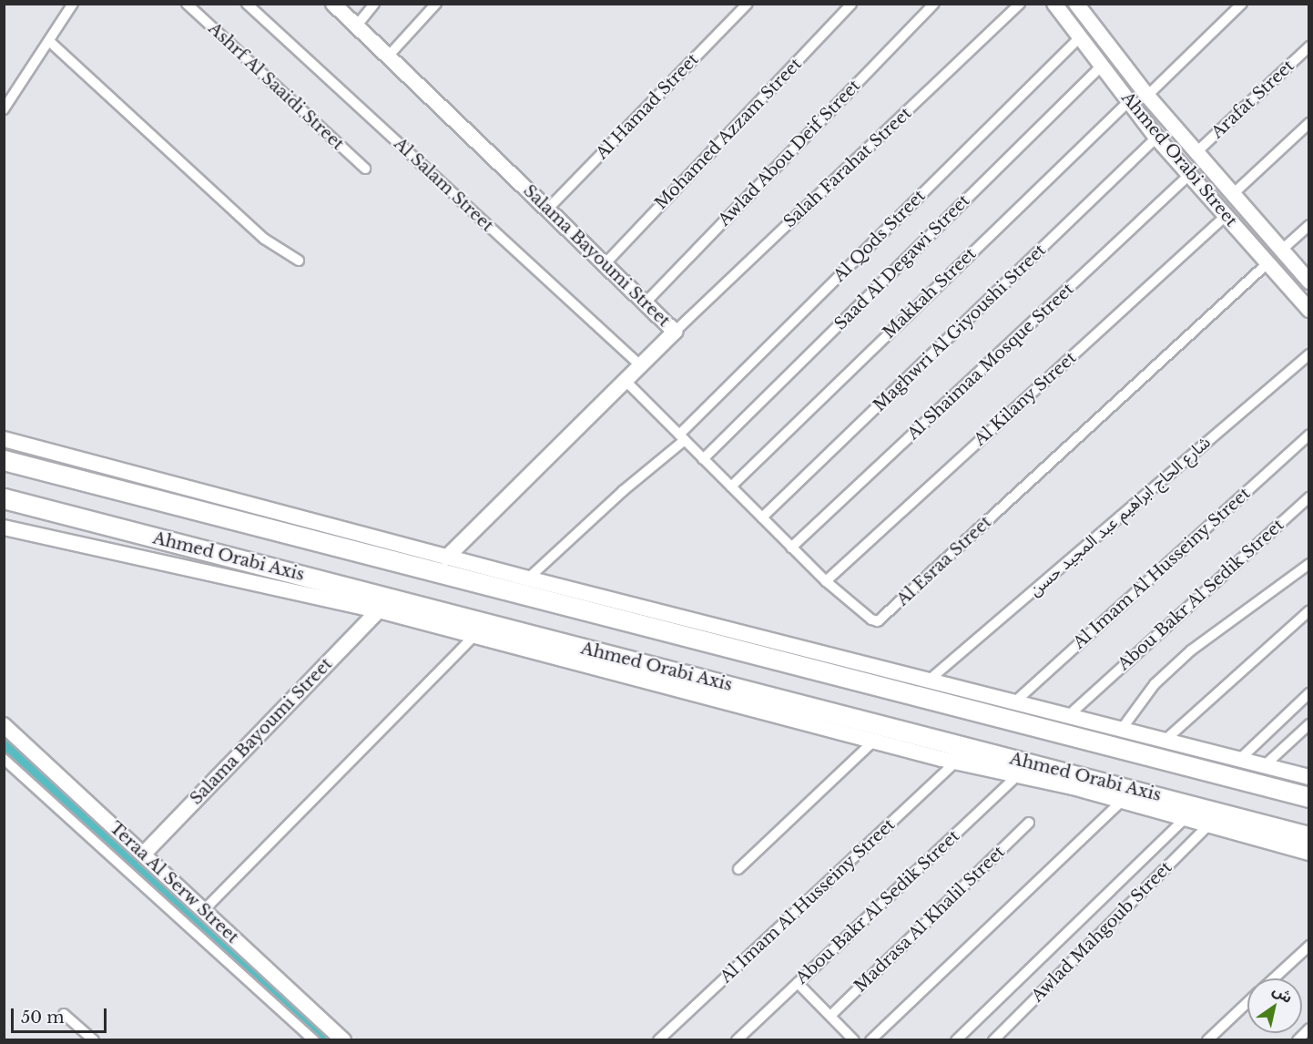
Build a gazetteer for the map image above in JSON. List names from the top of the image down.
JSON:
{
  "streets": {
    "highway": ["Ahmed Orabi Axis"],
    "street": [
      "Ashrf Al Saaidi Street",
      "Arafat Street",
      "Al Hamad Street",
      "Mohamed Azzam Street",
      "Awlad Abou Deif Street",
      "Ahmed Orabi Street",
      "Salah Farahat Street",
      "Al Salam Street",
      "Al Qods Street",
      "Salama Bayoumi Street",
      "Saad Al Degawi Street",
      "Makkah Street",
      "Maghwri Al Giyoushi Street",
      "Al Shaimaa Mosque Street",
      "Al Kilany Street",
      "شارع الحاج ابراهيم عبد المجيد حسن",
      "Al Esraa Street",
      "Al Imam Al Husseiny Street",
      "Abou Bakr Al Sedik Street",
      "Teraa Al Serw Street",
      "Madrasa Al Khalil Street",
      "Awlad Mahgoub Street"
    ]
  },
  "crossings": [
    ["Arafat Street", "Ahmed Orabi Street"],
    ["Al Hamad Street", "Salama Bayoumi Street"],
    ["Mohamed Azzam Street", "Salama Bayoumi Street"],
    ["Awlad Abou Deif Street", "Salama Bayoumi Street"],
    ["Ahmed Orabi Street", "Al Qods Street"],
    ["Ahmed Orabi Street", "Saad Al Degawi Street"],
    ["Ahmed Orabi Street", "Makkah Street"],
    ["Ahmed Orabi Street", "Maghwri Al Giyoushi Street"],
    ["Ahmed Orabi Street", "Al Shaimaa Mosque Street"],
    ["Ahmed Orabi Street", "Al Kilany Street"],
    ["Ahmed Orabi Street", "Al Esraa Street"],
    ["Salah Farahat Street", "Salama Bayoumi Street"],
    ["Al Salam Street", "Salama Bayoumi Street"],
    ["Al Qods Street", "Al Esraa Street"],
    ["Salama Bayoumi Street", "Al Esraa Street"],
    ["Salama Bayoumi Street", "Teraa Al Serw Street"],
    ["Saad Al Degawi Street", "Al Esraa Street"],
    ["Makkah Street", "Al Esraa Street"],
    ["Maghwri Al Giyoushi Street", "Al Esraa Street"],
    ["Al Shaimaa Mosque Street", "Al Esraa Street"],
    ["Al Kilany Street", "Al Esraa Street"]
  ],
  "scale_bar": "50 m",
  "north": "top right"
}
